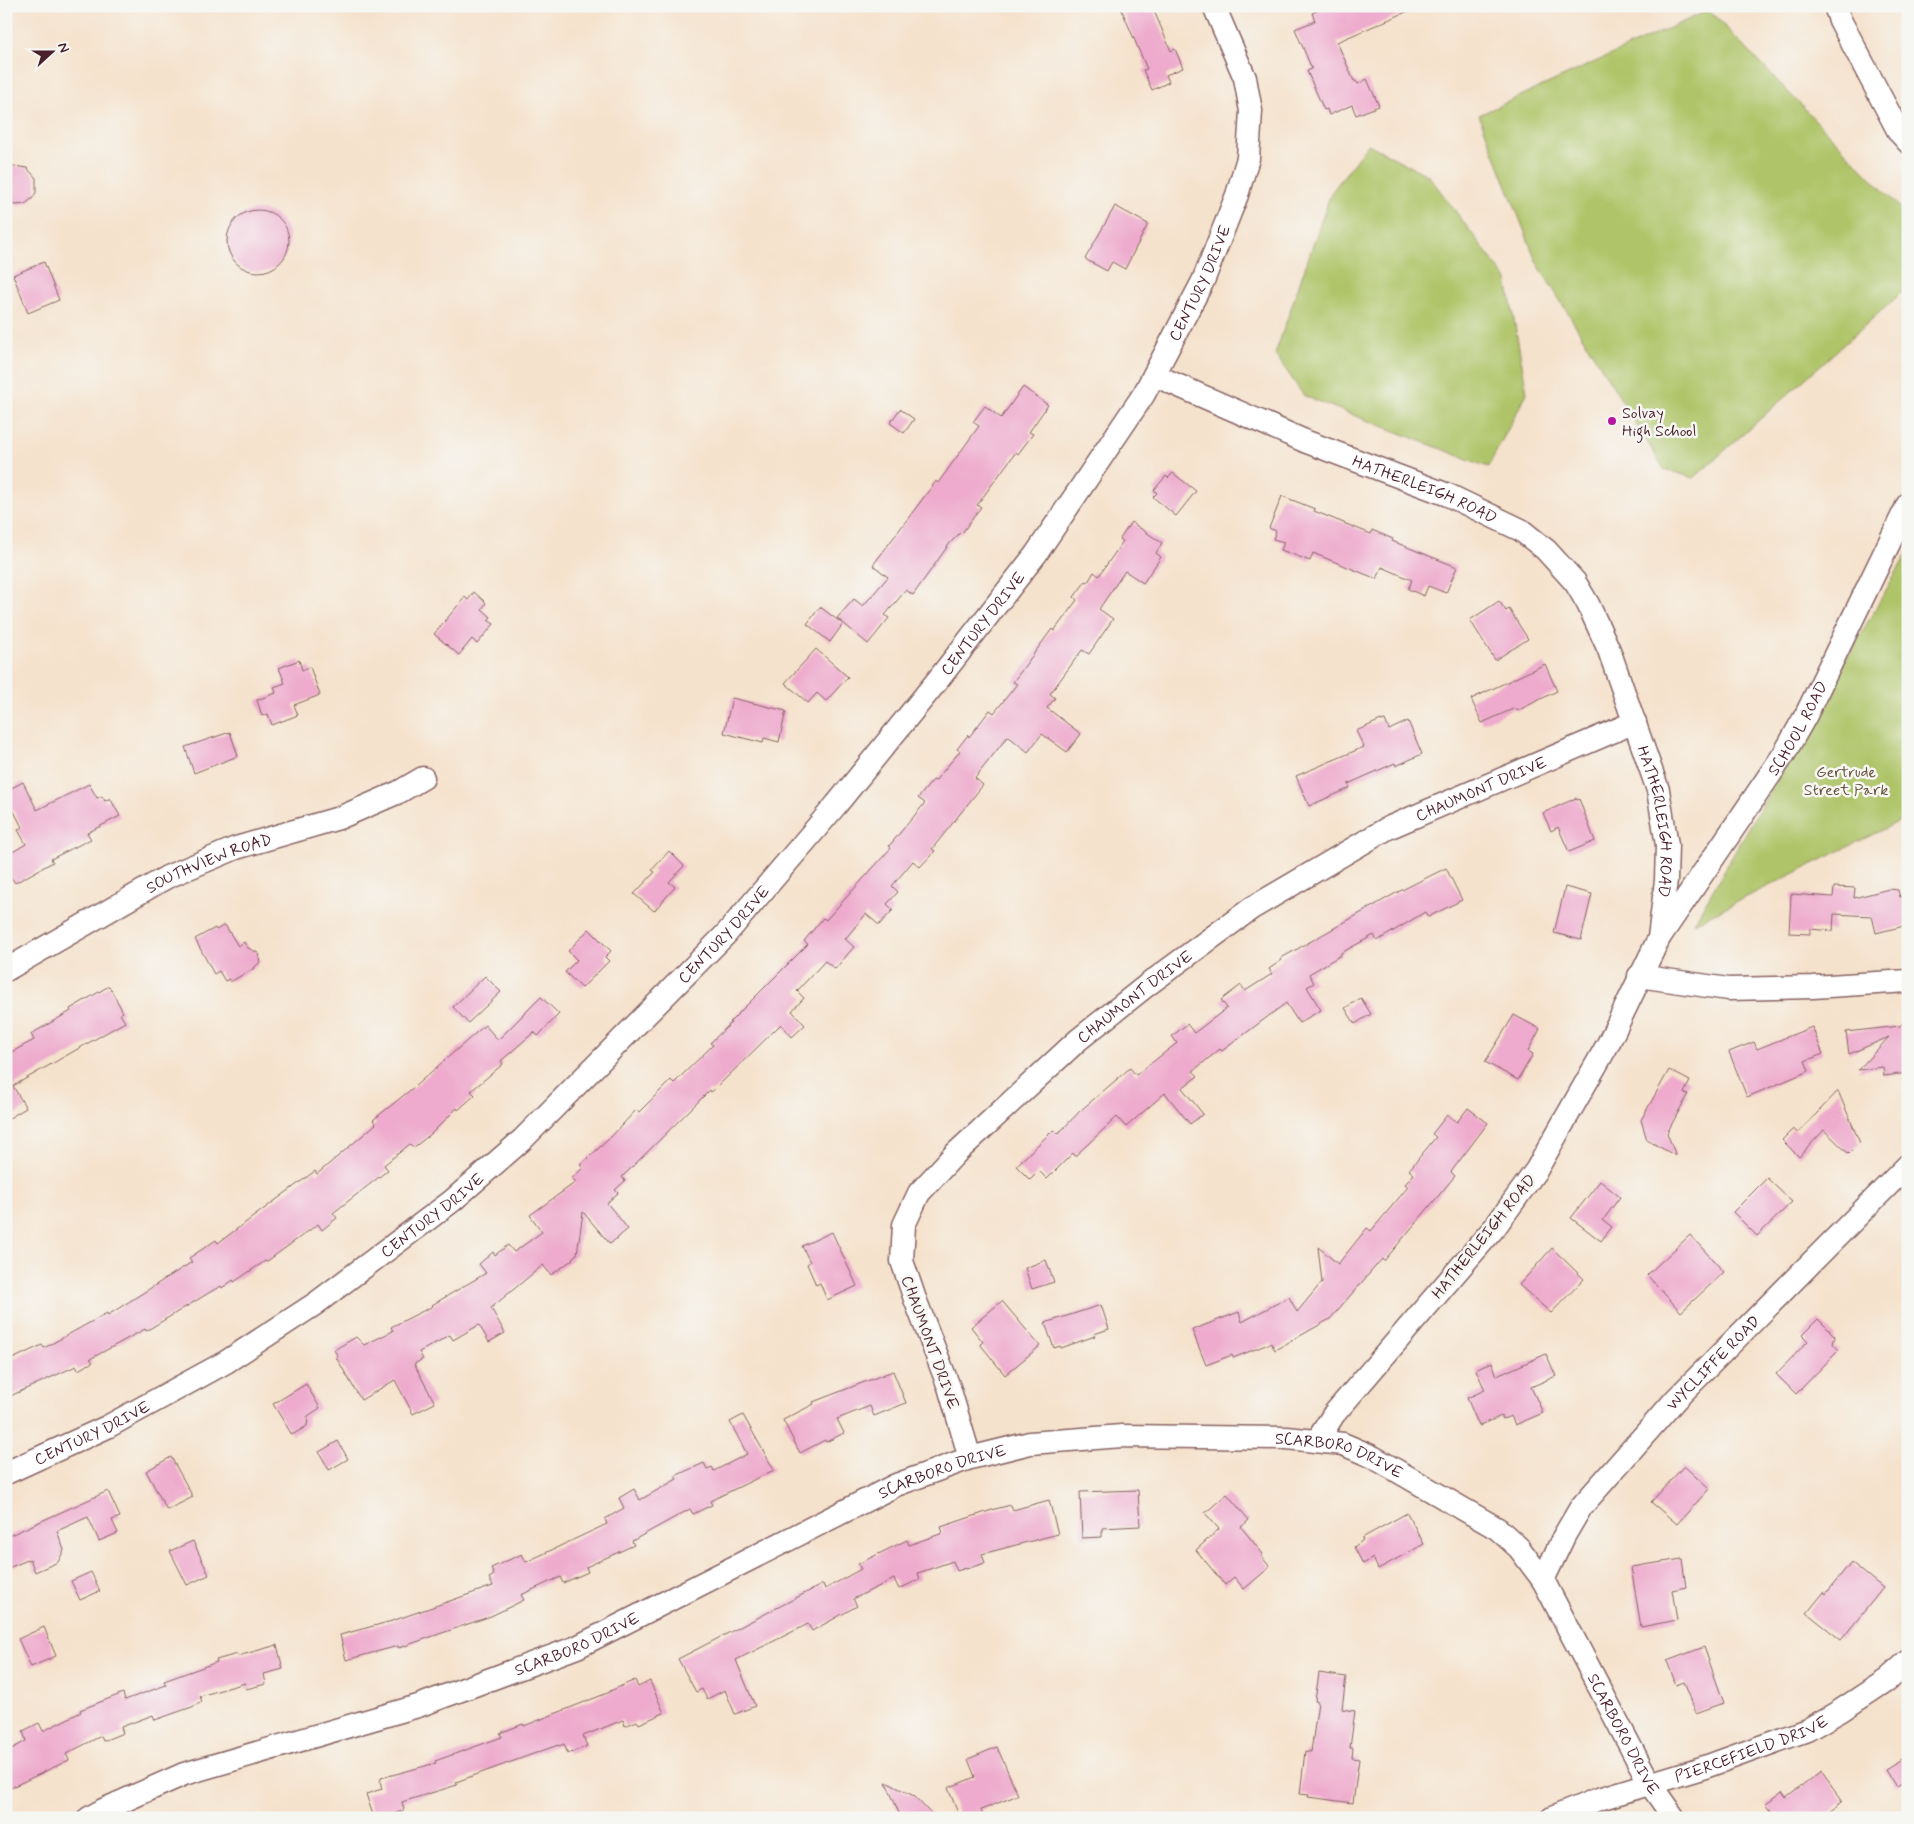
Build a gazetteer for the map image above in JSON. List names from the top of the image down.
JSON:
{
  "streets": {
    "street": [
      "CENTURY DRIVE",
      "HATHERLEIGH ROAD",
      "SCHOOL ROAD",
      "CHAUMONT DRIVE",
      "SOUTHVIEW ROAD",
      "WYCLIFFE ROAD",
      "SCARBORO DRIVE",
      "PIERCEFIELD DRIVE"
    ]
  },
  "crossings": [
    ["CENTURY DRIVE", "HATHERLEIGH ROAD"],
    ["HATHERLEIGH ROAD", "SCHOOL ROAD"],
    ["HATHERLEIGH ROAD", "CHAUMONT DRIVE"],
    ["HATHERLEIGH ROAD", "SCARBORO DRIVE"],
    ["CHAUMONT DRIVE", "SCARBORO DRIVE"],
    ["WYCLIFFE ROAD", "SCARBORO DRIVE"],
    ["SCARBORO DRIVE", "PIERCEFIELD DRIVE"]
  ],
  "parks": ["Gertrude Street Park"],
  "places": ["Solvay High School"],
  "north": "right"
}
